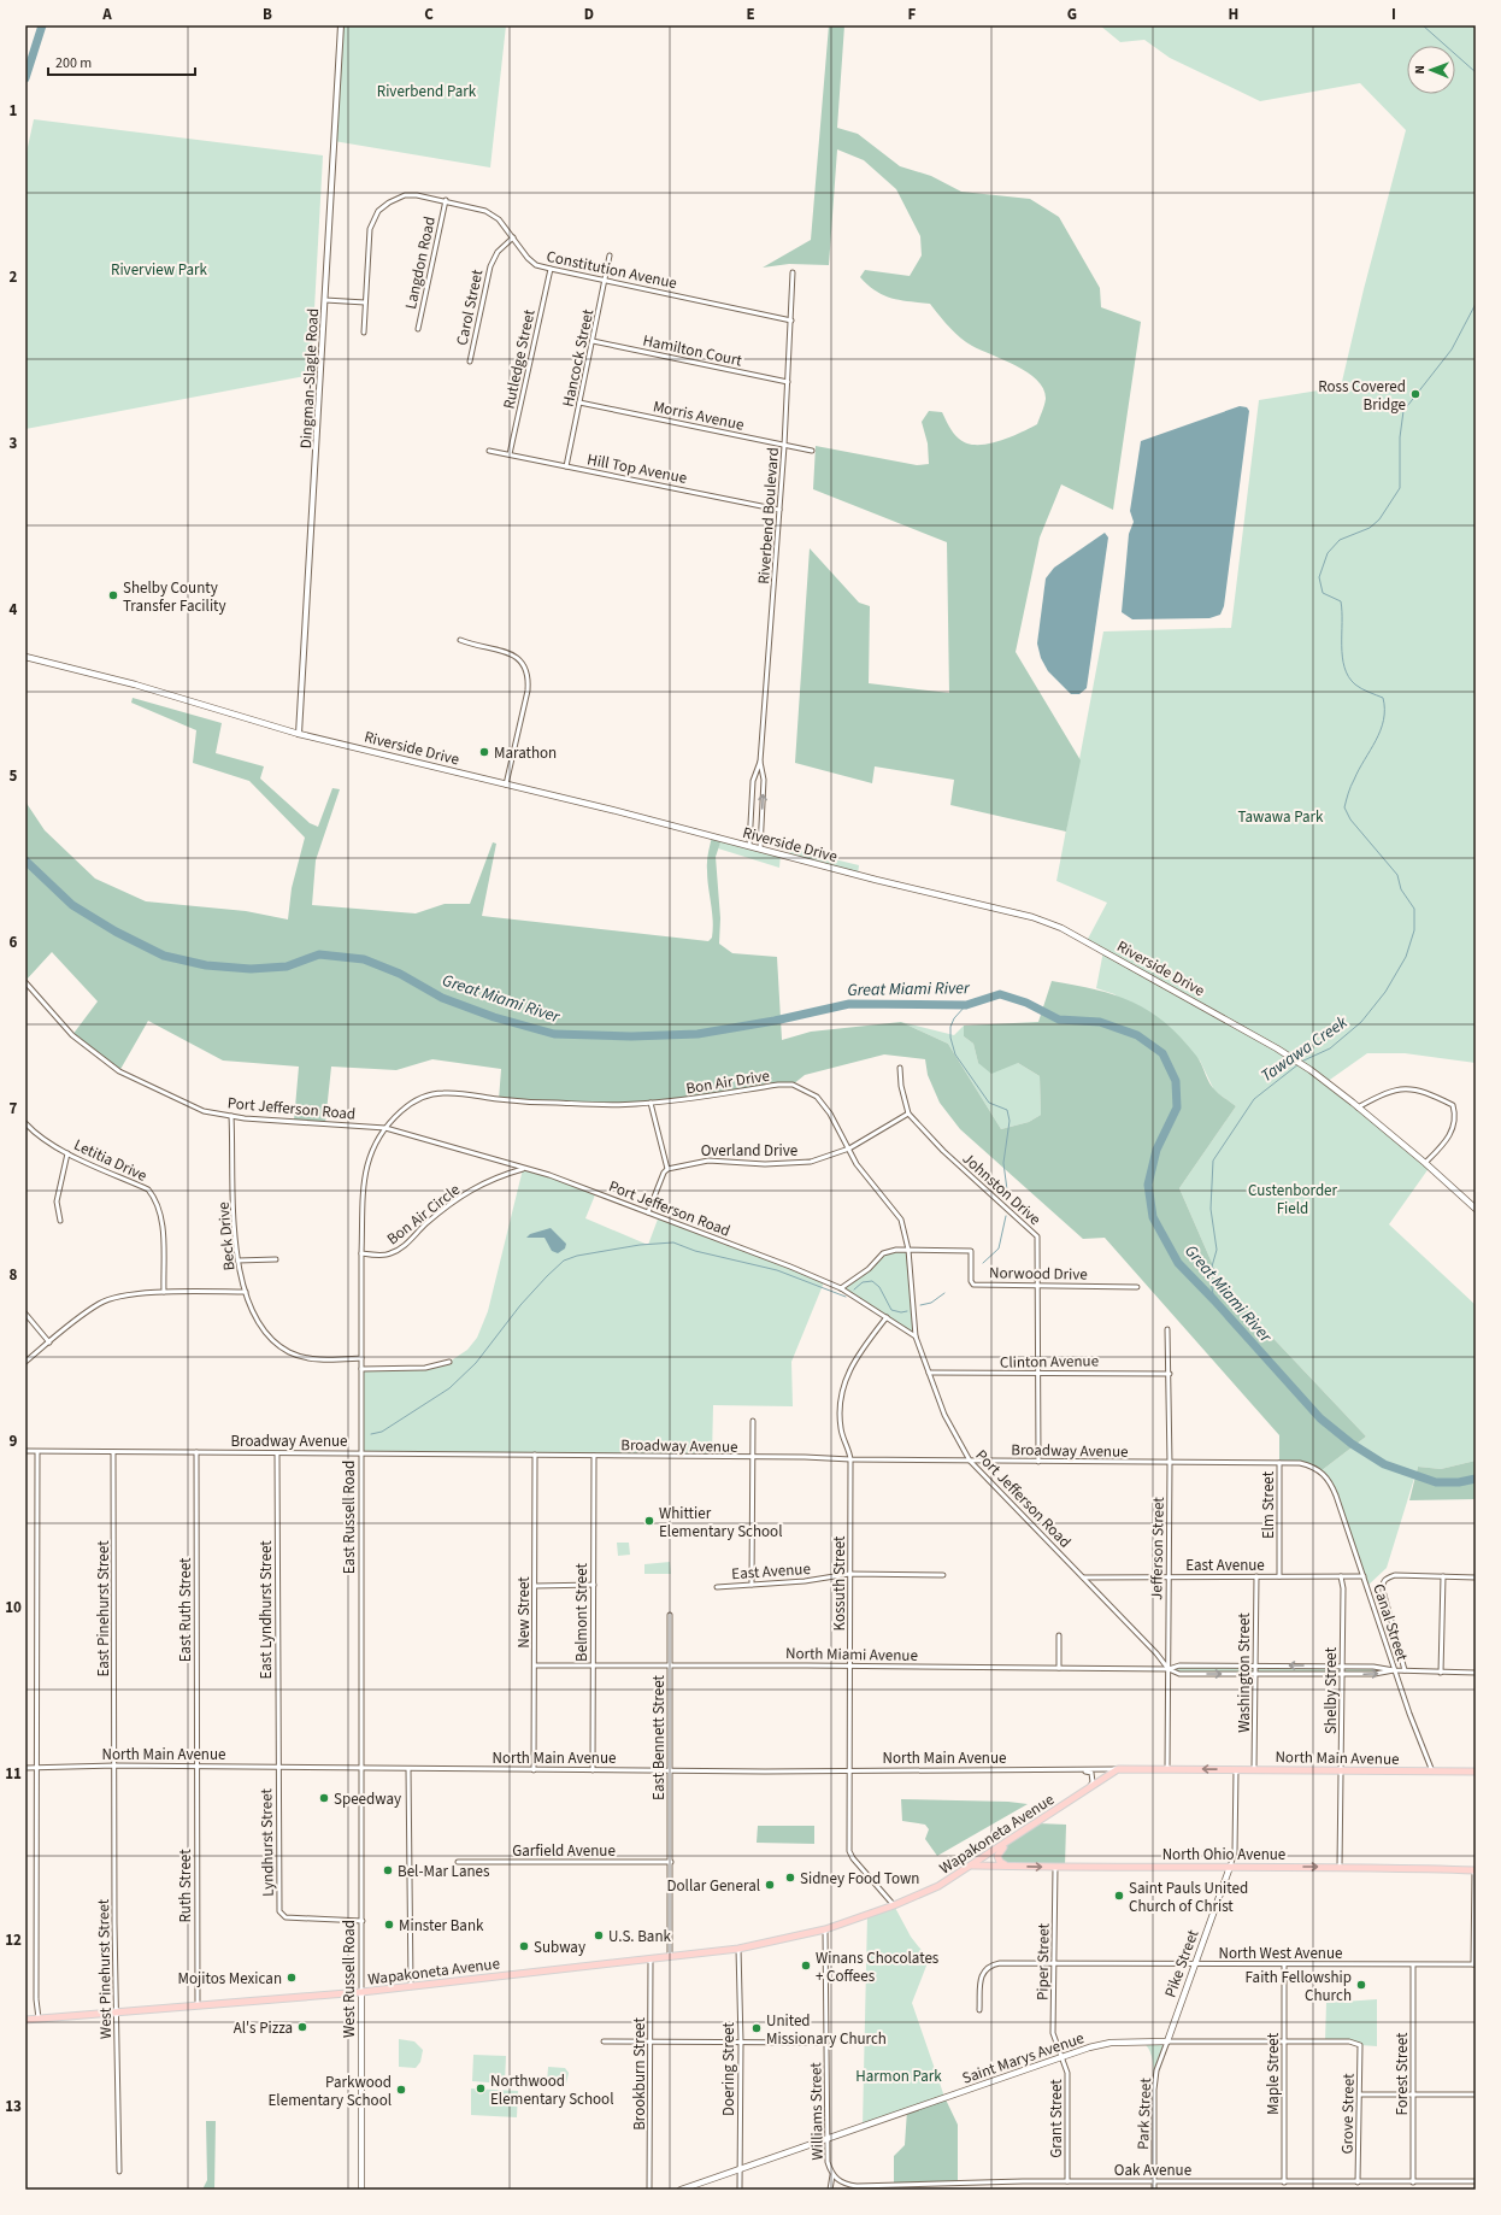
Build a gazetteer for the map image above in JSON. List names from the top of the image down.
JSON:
{
  "streets": {
    "main road": [
      "Riverside Drive",
      "North Main Avenue",
      "Wapakoneta Avenue",
      "North Ohio Avenue",
      "Pike Street",
      "West Russell Road",
      "Saint Marys Avenue"
    ],
    "street": [
      "Langdon Road",
      "Constitution Avenue",
      "Carol Street",
      "Hamilton Court",
      "Hancock Street",
      "Rutledge Street",
      "Dingman-Slagle Road",
      "Morris Avenue",
      "Hill Top Avenue",
      "Riverbend Boulevard",
      "Bon Air Drive",
      "Port Jefferson Road",
      "Overland Drive",
      "Letitia Drive",
      "Johnston Drive",
      "Bon Air Circle",
      "Beck Drive",
      "Norwood Drive",
      "Clinton Avenue",
      "Broadway Avenue",
      "Elm Street",
      "East Russell Road",
      "Jefferson Street",
      "East Avenue",
      "Kossuth Street",
      "East Pinehurst Street",
      "East Ruth Street",
      "East Lyndhurst Street",
      "New Street",
      "Belmont Street",
      "Canal Street",
      "North Miami Avenue",
      "Washington Street",
      "Shelby Street",
      "East Bennett Street",
      "Lyndhurst Street",
      "Garfield Avenue",
      "Ruth Street",
      "North West Avenue",
      "Piper Street",
      "West Pinehurst Street",
      "Doering Street",
      "Brookburn Street",
      "Maple Street",
      "Forest Street",
      "Williams Street",
      "Park Street",
      "Grove Street",
      "Grant Street",
      "Oak Avenue"
    ]
  },
  "crossings": [
    ["Langdon Road", "Constitution Avenue"],
    ["Constitution Avenue", "Carol Street"],
    ["Constitution Avenue", "Hancock Street"],
    ["Constitution Avenue", "Rutledge Street"],
    ["Constitution Avenue", "Riverbend Boulevard"],
    ["Hamilton Court", "Hancock Street"],
    ["Hamilton Court", "Riverbend Boulevard"],
    ["Hancock Street", "Morris Avenue"],
    ["Hancock Street", "Hill Top Avenue"],
    ["Rutledge Street", "Hill Top Avenue"],
    ["Dingman-Slagle Road", "Riverside Drive"],
    ["Morris Avenue", "Riverbend Boulevard"],
    ["Hill Top Avenue", "Riverbend Boulevard"],
    ["Bon Air Drive", "Port Jefferson Road"],
    ["Bon Air Drive", "Overland Drive"],
    ["Bon Air Drive", "Norwood Drive"],
    ["Bon Air Drive", "East Russell Road"],
    ["Port Jefferson Road", "Bon Air Circle"],
    ["Port Jefferson Road", "Beck Drive"],
    ["Port Jefferson Road", "Norwood Drive"],
    ["Port Jefferson Road", "Clinton Avenue"],
    ["Port Jefferson Road", "Broadway Avenue"],
    ["Port Jefferson Road", "East Russell Road"],
    ["Port Jefferson Road", "Jefferson Street"],
    ["Port Jefferson Road", "East Avenue"],
    ["Port Jefferson Road", "Kossuth Street"],
    ["Port Jefferson Road", "North Miami Avenue"],
    ["Overland Drive", "Johnston Drive"],
    ["Johnston Drive", "Norwood Drive"],
    ["Johnston Drive", "Clinton Avenue"],
    ["Johnston Drive", "Broadway Avenue"],
    ["Bon Air Circle", "East Russell Road"],
    ["Beck Drive", "East Russell Road"],
    ["Clinton Avenue", "Jefferson Street"],
    ["Broadway Avenue", "Elm Street"],
    ["Broadway Avenue", "East Russell Road"],
    ["Broadway Avenue", "Jefferson Street"],
    ["Broadway Avenue", "Kossuth Street"],
    ["Broadway Avenue", "East Pinehurst Street"],
    ["Broadway Avenue", "East Ruth Street"],
    ["Broadway Avenue", "East Lyndhurst Street"],
    ["Broadway Avenue", "New Street"],
    ["Broadway Avenue", "Belmont Street"],
    ["Broadway Avenue", "Canal Street"],
    ["Elm Street", "East Avenue"],
    ["East Russell Road", "North Main Avenue"],
    ["East Russell Road", "West Russell Road"],
    ["Jefferson Street", "East Avenue"],
    ["Jefferson Street", "North Miami Avenue"],
    ["Jefferson Street", "North Main Avenue"],
    ["East Avenue", "Kossuth Street"],
    ["East Avenue", "Canal Street"],
    ["East Avenue", "Washington Street"],
    ["East Avenue", "Shelby Street"],
    ["Kossuth Street", "North Miami Avenue"],
    ["Kossuth Street", "North Main Avenue"],
    ["Kossuth Street", "Wapakoneta Avenue"],
    ["East Pinehurst Street", "North Main Avenue"],
    ["East Pinehurst Street", "West Pinehurst Street"],
    ["East Ruth Street", "North Main Avenue"],
    ["East Ruth Street", "Ruth Street"],
    ["East Lyndhurst Street", "North Main Avenue"],
    ["East Lyndhurst Street", "Lyndhurst Street"],
    ["New Street", "North Miami Avenue"],
    ["New Street", "North Main Avenue"],
    ["Belmont Street", "North Miami Avenue"],
    ["Belmont Street", "North Main Avenue"],
    ["Canal Street", "North Miami Avenue"],
    ["Canal Street", "North Main Avenue"],
    ["North Miami Avenue", "Washington Street"],
    ["North Miami Avenue", "Shelby Street"],
    ["North Miami Avenue", "East Bennett Street"],
    ["Washington Street", "North Main Avenue"],
    ["Shelby Street", "North Main Avenue"],
    ["Shelby Street", "North Ohio Avenue"],
    ["East Bennett Street", "North Main Avenue"],
    ["East Bennett Street", "Wapakoneta Avenue"],
    ["East Bennett Street", "Garfield Avenue"],
    ["North Main Avenue", "Wapakoneta Avenue"],
    ["North Main Avenue", "Lyndhurst Street"],
    ["North Main Avenue", "Ruth Street"],
    ["North Main Avenue", "West Pinehurst Street"],
    ["North Main Avenue", "West Russell Road"],
    ["Wapakoneta Avenue", "North Ohio Avenue"],
    ["Wapakoneta Avenue", "Ruth Street"],
    ["Wapakoneta Avenue", "West Pinehurst Street"],
    ["Wapakoneta Avenue", "West Russell Road"],
    ["Wapakoneta Avenue", "Doering Street"],
    ["Wapakoneta Avenue", "Brookburn Street"],
    ["Wapakoneta Avenue", "Williams Street"],
    ["Lyndhurst Street", "West Russell Road"],
    ["North Ohio Avenue", "Piper Street"],
    ["North Ohio Avenue", "Pike Street"],
    ["North West Avenue", "Piper Street"],
    ["North West Avenue", "Pike Street"],
    ["North West Avenue", "Maple Street"],
    ["North West Avenue", "Forest Street"],
    ["Piper Street", "Saint Marys Avenue"],
    ["Piper Street", "Grant Street"],
    ["Pike Street", "Saint Marys Avenue"],
    ["Pike Street", "Park Street"],
    ["Saint Marys Avenue", "Doering Street"],
    ["Saint Marys Avenue", "Maple Street"],
    ["Saint Marys Avenue", "Williams Street"],
    ["Saint Marys Avenue", "Park Street"],
    ["Saint Marys Avenue", "Grove Street"],
    ["Saint Marys Avenue", "Grant Street"],
    ["Maple Street", "Oak Avenue"],
    ["Forest Street", "Oak Avenue"],
    ["Williams Street", "Oak Avenue"],
    ["Park Street", "Oak Avenue"],
    ["Grove Street", "Oak Avenue"],
    ["Grant Street", "Oak Avenue"]
  ],
  "water": ["Great Miami River", "Tawawa Creek"],
  "parks": [
    "Riverbend Park",
    "Riverview Park",
    "Tawawa Park",
    "Custenborder Field",
    "Harmon Park"
  ],
  "places": [
    "Ross Covered Bridge",
    "Shelby County Transfer Facility",
    "Marathon",
    "Whittier Elementary School",
    "Speedway",
    "Bel-Mar Lanes",
    "Sidney Food Town",
    "Dollar General",
    "Saint Pauls United Church of Christ",
    "Minster Bank",
    "U.S. Bank",
    "Subway",
    "Winans Chocolates + Coffees",
    "Mojitos Mexican",
    "Faith Fellowship Church",
    "Al's Pizza",
    "United Missionary Church",
    "Northwood Elementary School",
    "Parkwood Elementary School"
  ],
  "scale_bar": "200 m",
  "north": "left",
  "grid": {
    "columns": [
      "A",
      "B",
      "C",
      "D",
      "E",
      "F",
      "G",
      "H",
      "I"
    ],
    "rows": [
      "1",
      "2",
      "3",
      "4",
      "5",
      "6",
      "7",
      "8",
      "9",
      "10",
      "11",
      "12",
      "13"
    ]
  }
}
